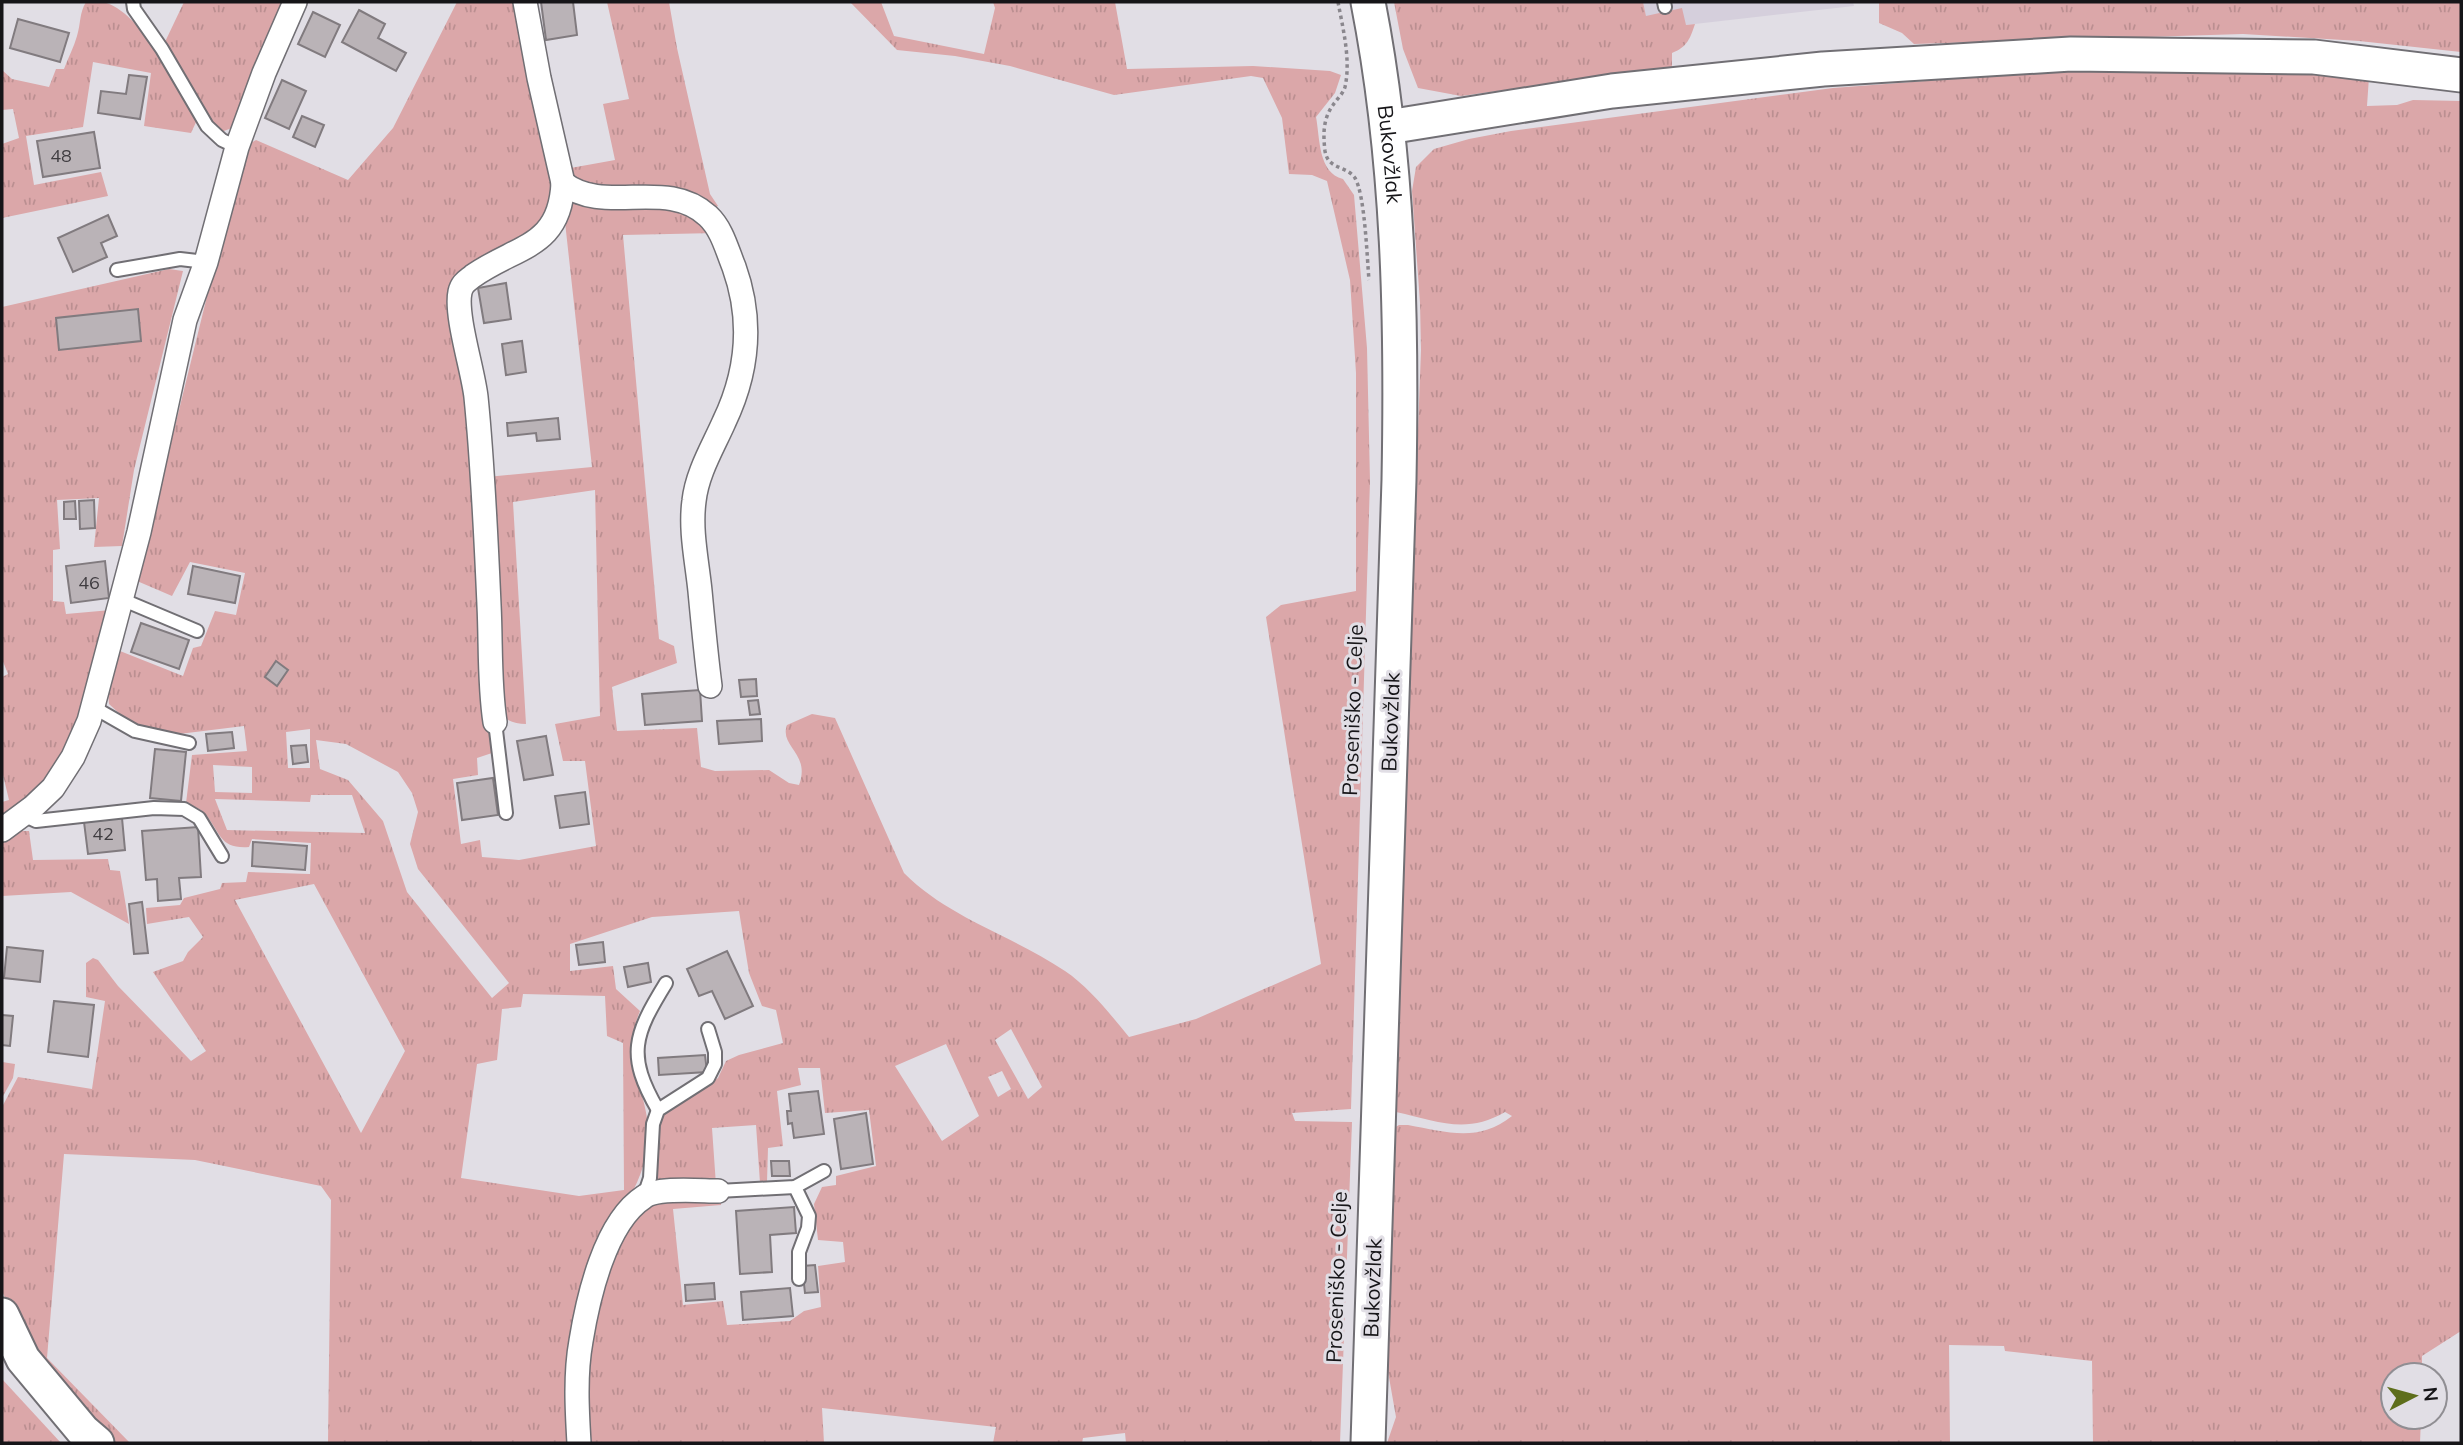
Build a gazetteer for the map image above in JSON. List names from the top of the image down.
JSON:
{
  "streets": {
    "main road": ["Bukovžlak"]
  },
  "house_numbers": ["48", "46", "42"],
  "north": "right"
}
